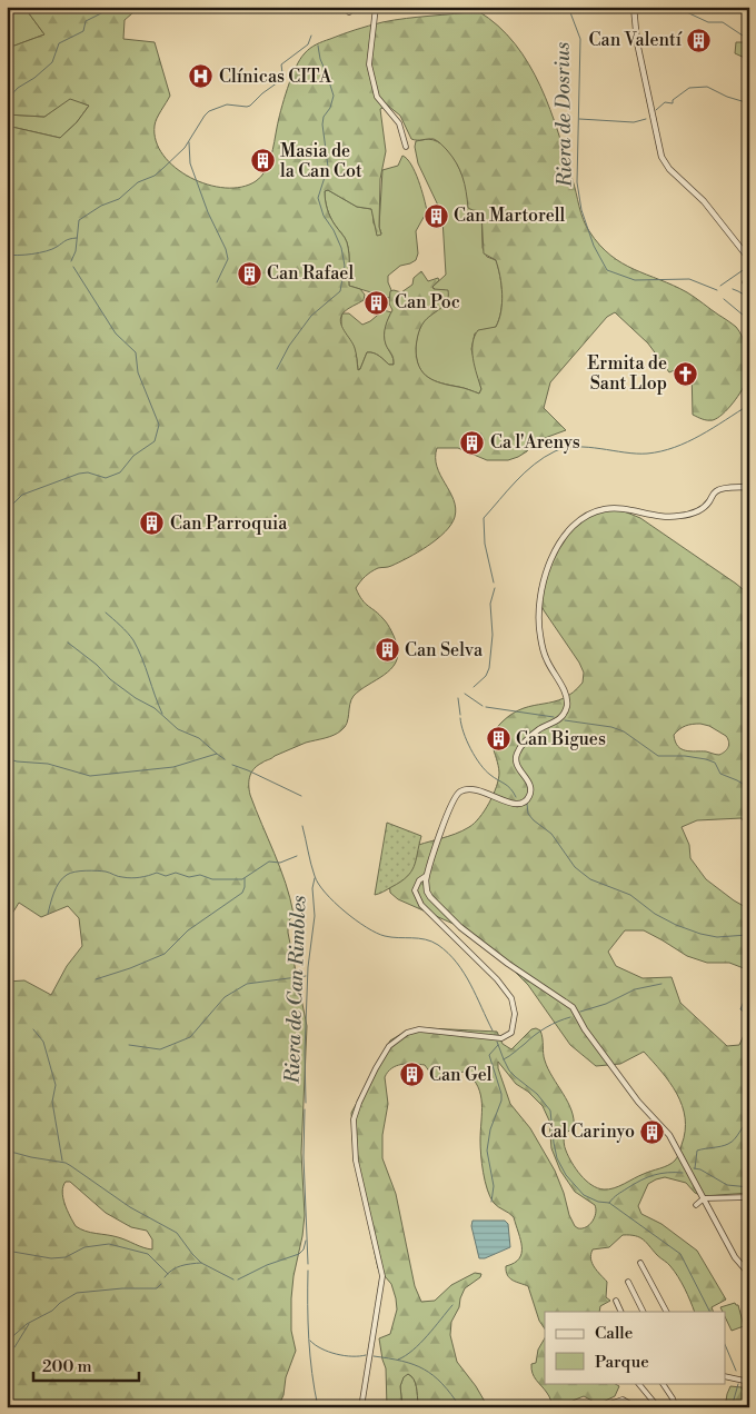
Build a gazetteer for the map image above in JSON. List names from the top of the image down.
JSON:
{
  "water": ["Riera de Dosrius", "Riera de Can Rimbles"],
  "places": {
    "building": [
      "Can Valentí",
      "Masia de la Can Cot",
      "Can Martorell",
      "Can Rafael",
      "Can Poc",
      "Ca l'Arenys",
      "Can Parroquia",
      "Can Selva",
      "Can Bigues",
      "Can Gel",
      "Cal Carinyo"
    ],
    "hospital": ["Clínicas CITA"],
    "church": ["Ermita de Sant Llop"]
  },
  "legend": ["Calle", "Parque"],
  "scale_bar": "200 m"
}
